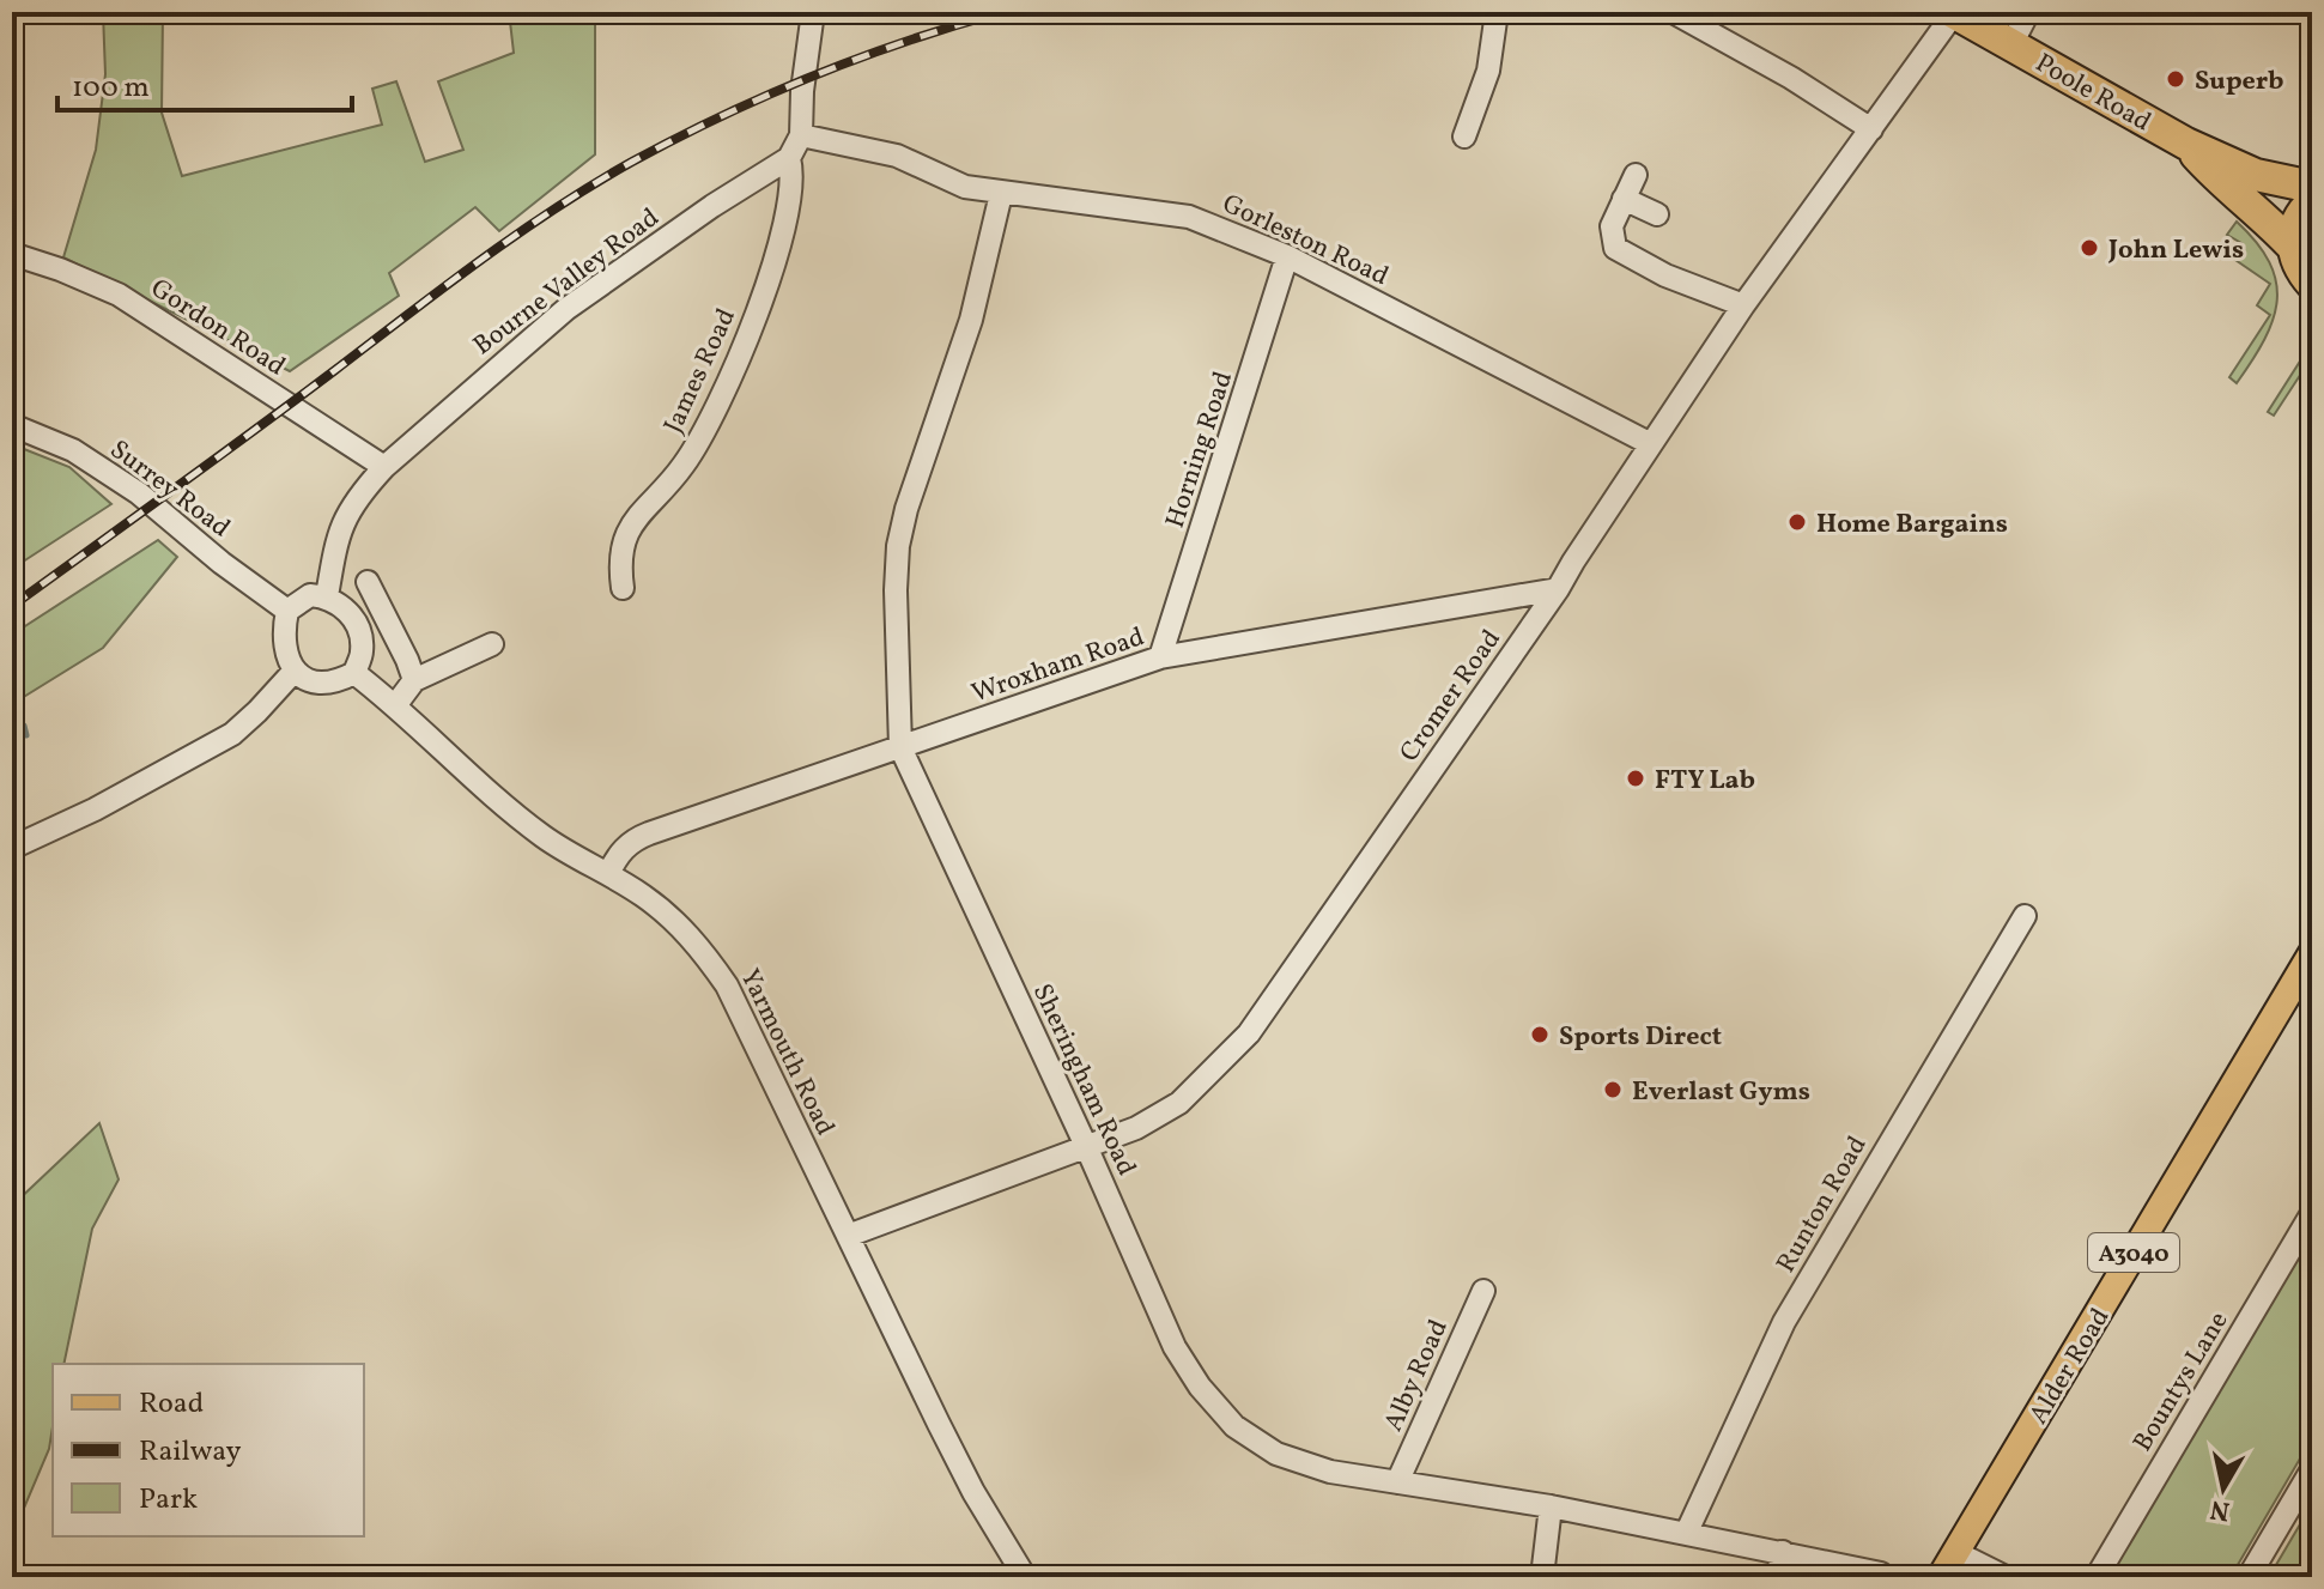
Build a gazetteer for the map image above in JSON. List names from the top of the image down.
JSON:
{
  "streets": {
    "highway": ["Poole Road"],
    "main road": ["A3040", "Alder Road"],
    "street": [
      "Gorleston Road",
      "Bourne Valley Road",
      "Gordon Road",
      "James Road",
      "Horning Road",
      "Surrey Road",
      "Wroxham Road",
      "Cromer Road",
      "Yarmouth Road",
      "Sheringham Road",
      "Runton Road",
      "Alby Road",
      "Bountys Lane"
    ]
  },
  "crossings": [
    ["Poole Road", "Cromer Road"],
    ["Gorleston Road", "Horning Road"],
    ["Gorleston Road", "Cromer Road"],
    ["Gorleston Road", "Sheringham Road"],
    ["Bourne Valley Road", "Gordon Road"],
    ["Bourne Valley Road", "James Road"],
    ["Bourne Valley Road", "Surrey Road"],
    ["Bourne Valley Road", "Yarmouth Road"],
    ["Horning Road", "Wroxham Road"],
    ["Surrey Road", "Yarmouth Road"],
    ["Wroxham Road", "Cromer Road"],
    ["Wroxham Road", "Yarmouth Road"],
    ["Wroxham Road", "Sheringham Road"],
    ["Cromer Road", "Yarmouth Road"],
    ["Cromer Road", "Sheringham Road"],
    ["Sheringham Road", "Runton Road"],
    ["Sheringham Road", "Alby Road"]
  ],
  "places": [
    "Superb",
    "John Lewis",
    "Home Bargains",
    "FTY Lab",
    "Sports Direct",
    "Everlast Gyms"
  ],
  "legend": ["Road", "Railway", "Park"],
  "scale_bar": "100 m",
  "north": "bottom"
}
